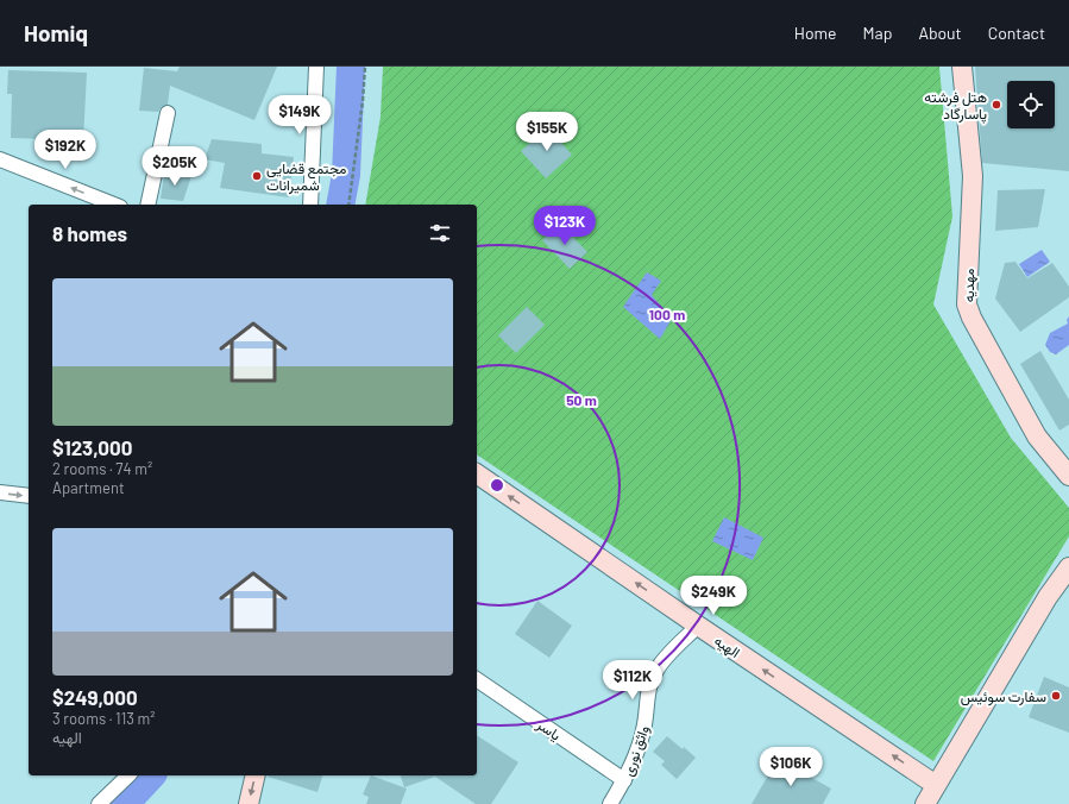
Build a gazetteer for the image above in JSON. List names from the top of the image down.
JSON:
{
  "streets": {
    "street": [
      "مهدیه",
      "الهیه",
      "یاسر",
      "واثق نوری"
    ]
  },
  "crossings": [
    ["الهیه", "واثق نوری"],
    ["یاسر", "واثق نوری"]
  ],
  "one_way": ["الهیه"],
  "places": ["هتل فرشته پاسارگاد", "مجتمع قضایی شمیرانات", "سفارت سوئیس"],
  "page": {
    "header": "Homiq",
    "nav": [
      "Home",
      "Map",
      "About",
      "Contact"
    ],
    "price": [
      "$149K",
      "$155K",
      "$192K",
      "$205K",
      "$123K",
      "$249K",
      "$112K",
      "$106K"
    ],
    "heading": "8 homes",
    "list": [
      {
        "name": "$123,000",
        "note": "2 rooms · 74 m² · Apartment"
      },
      {
        "name": "$249,000",
        "note": "3 rooms · 113 m² · الهیه"
      }
    ]
  },
  "rings": ["100 m", "50 m"]
}
